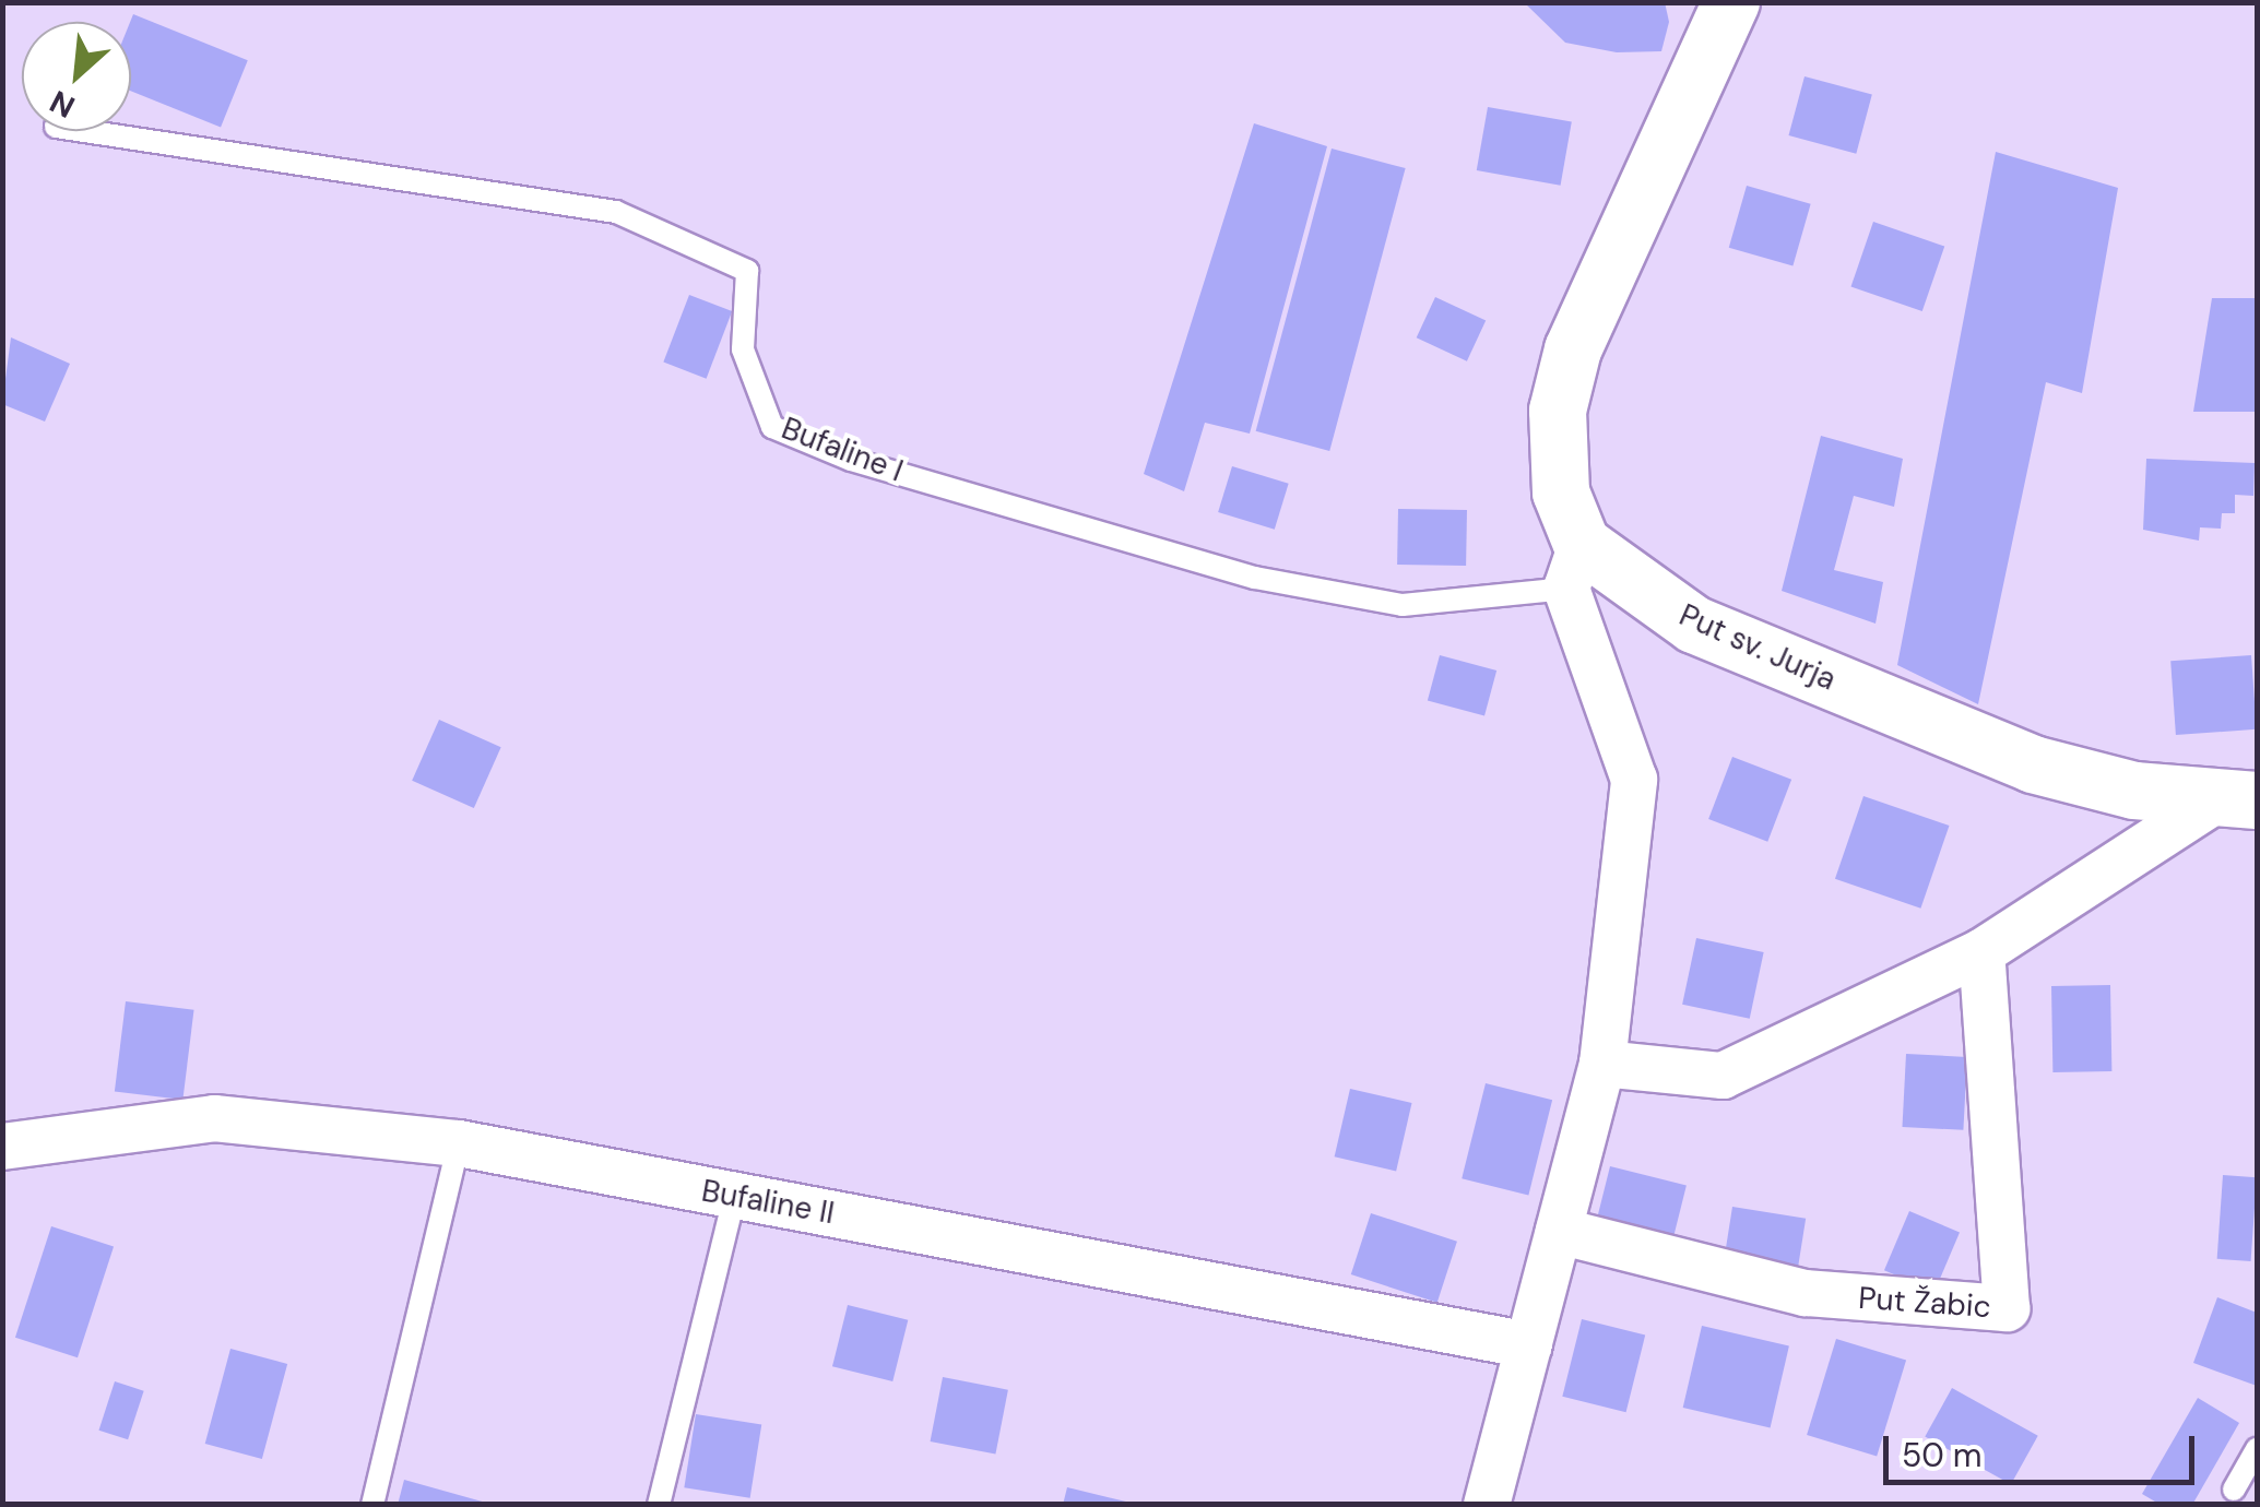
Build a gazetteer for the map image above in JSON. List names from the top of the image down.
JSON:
{
  "streets": {
    "street": ["Put sv. Jurja", "Bufaline II", "Put Žabic"],
    "lane": ["Bufaline I"]
  },
  "crossings": [
    ["Bufaline I", "Put sv. Jurja"]
  ],
  "scale_bar": "50 m",
  "north": "bottom left"
}
